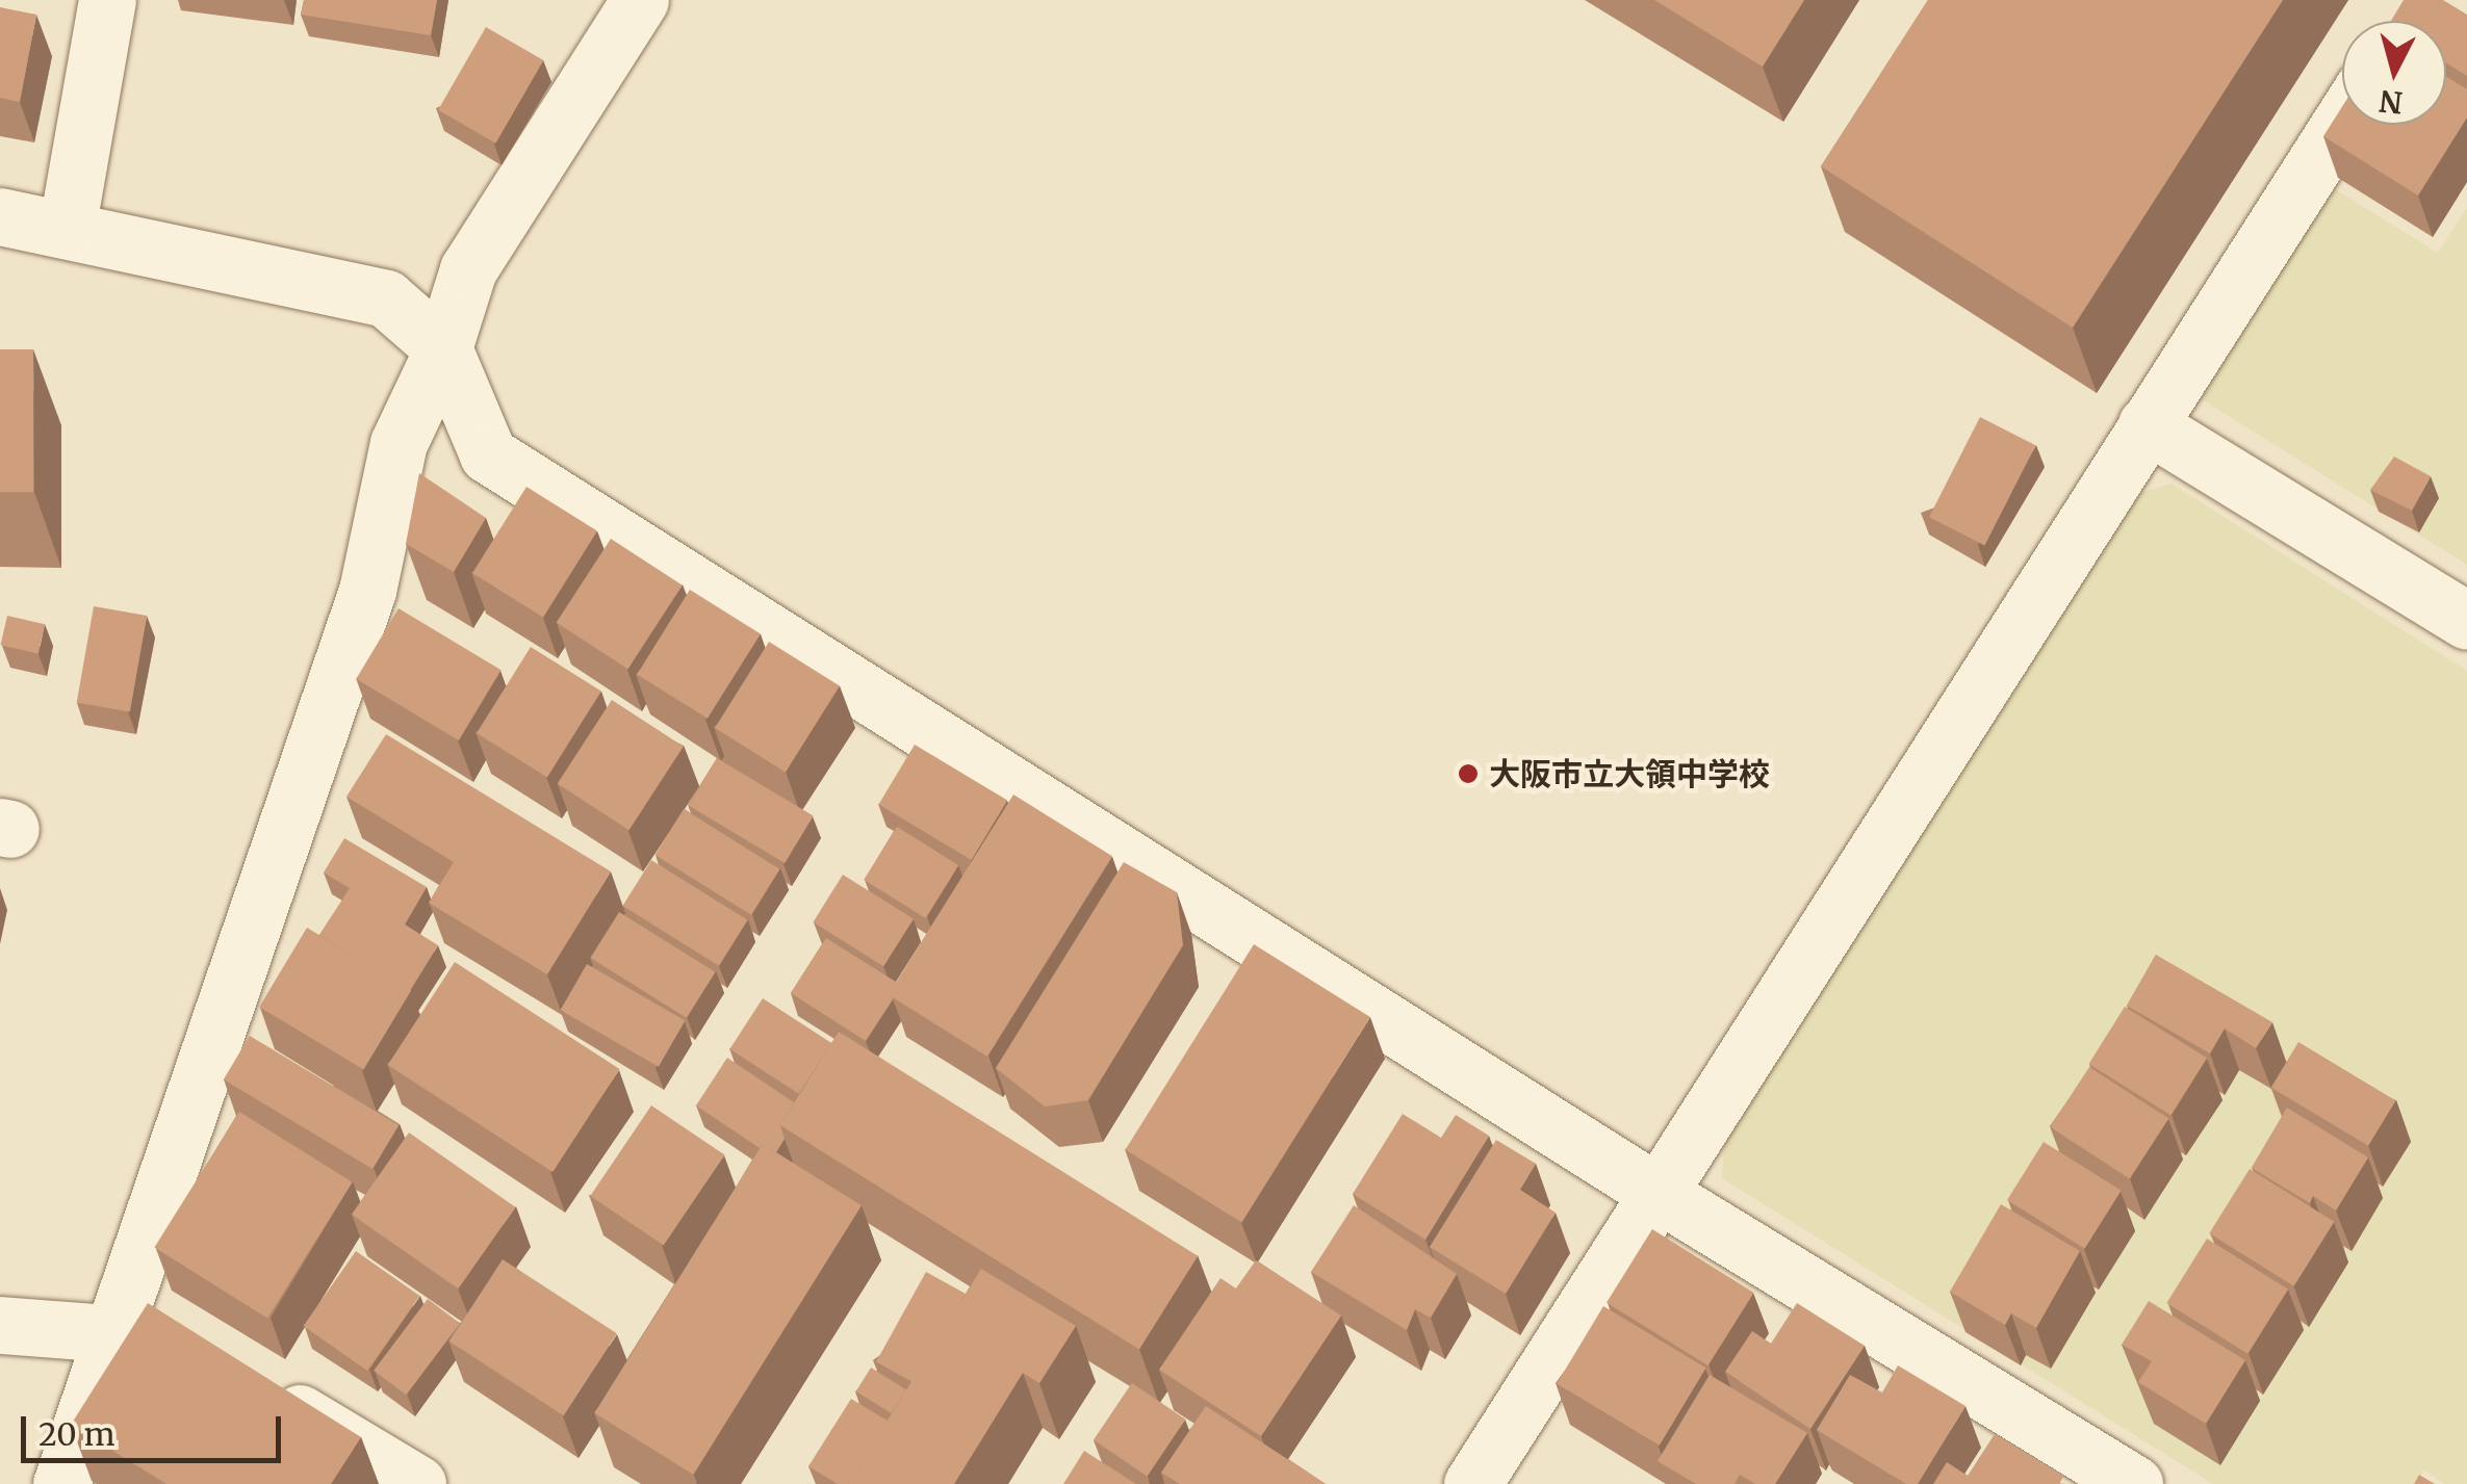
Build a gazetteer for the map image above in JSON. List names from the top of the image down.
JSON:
{
  "places": ["大阪市立大領中学校"],
  "scale_bar": "20 m",
  "north": "bottom"
}
